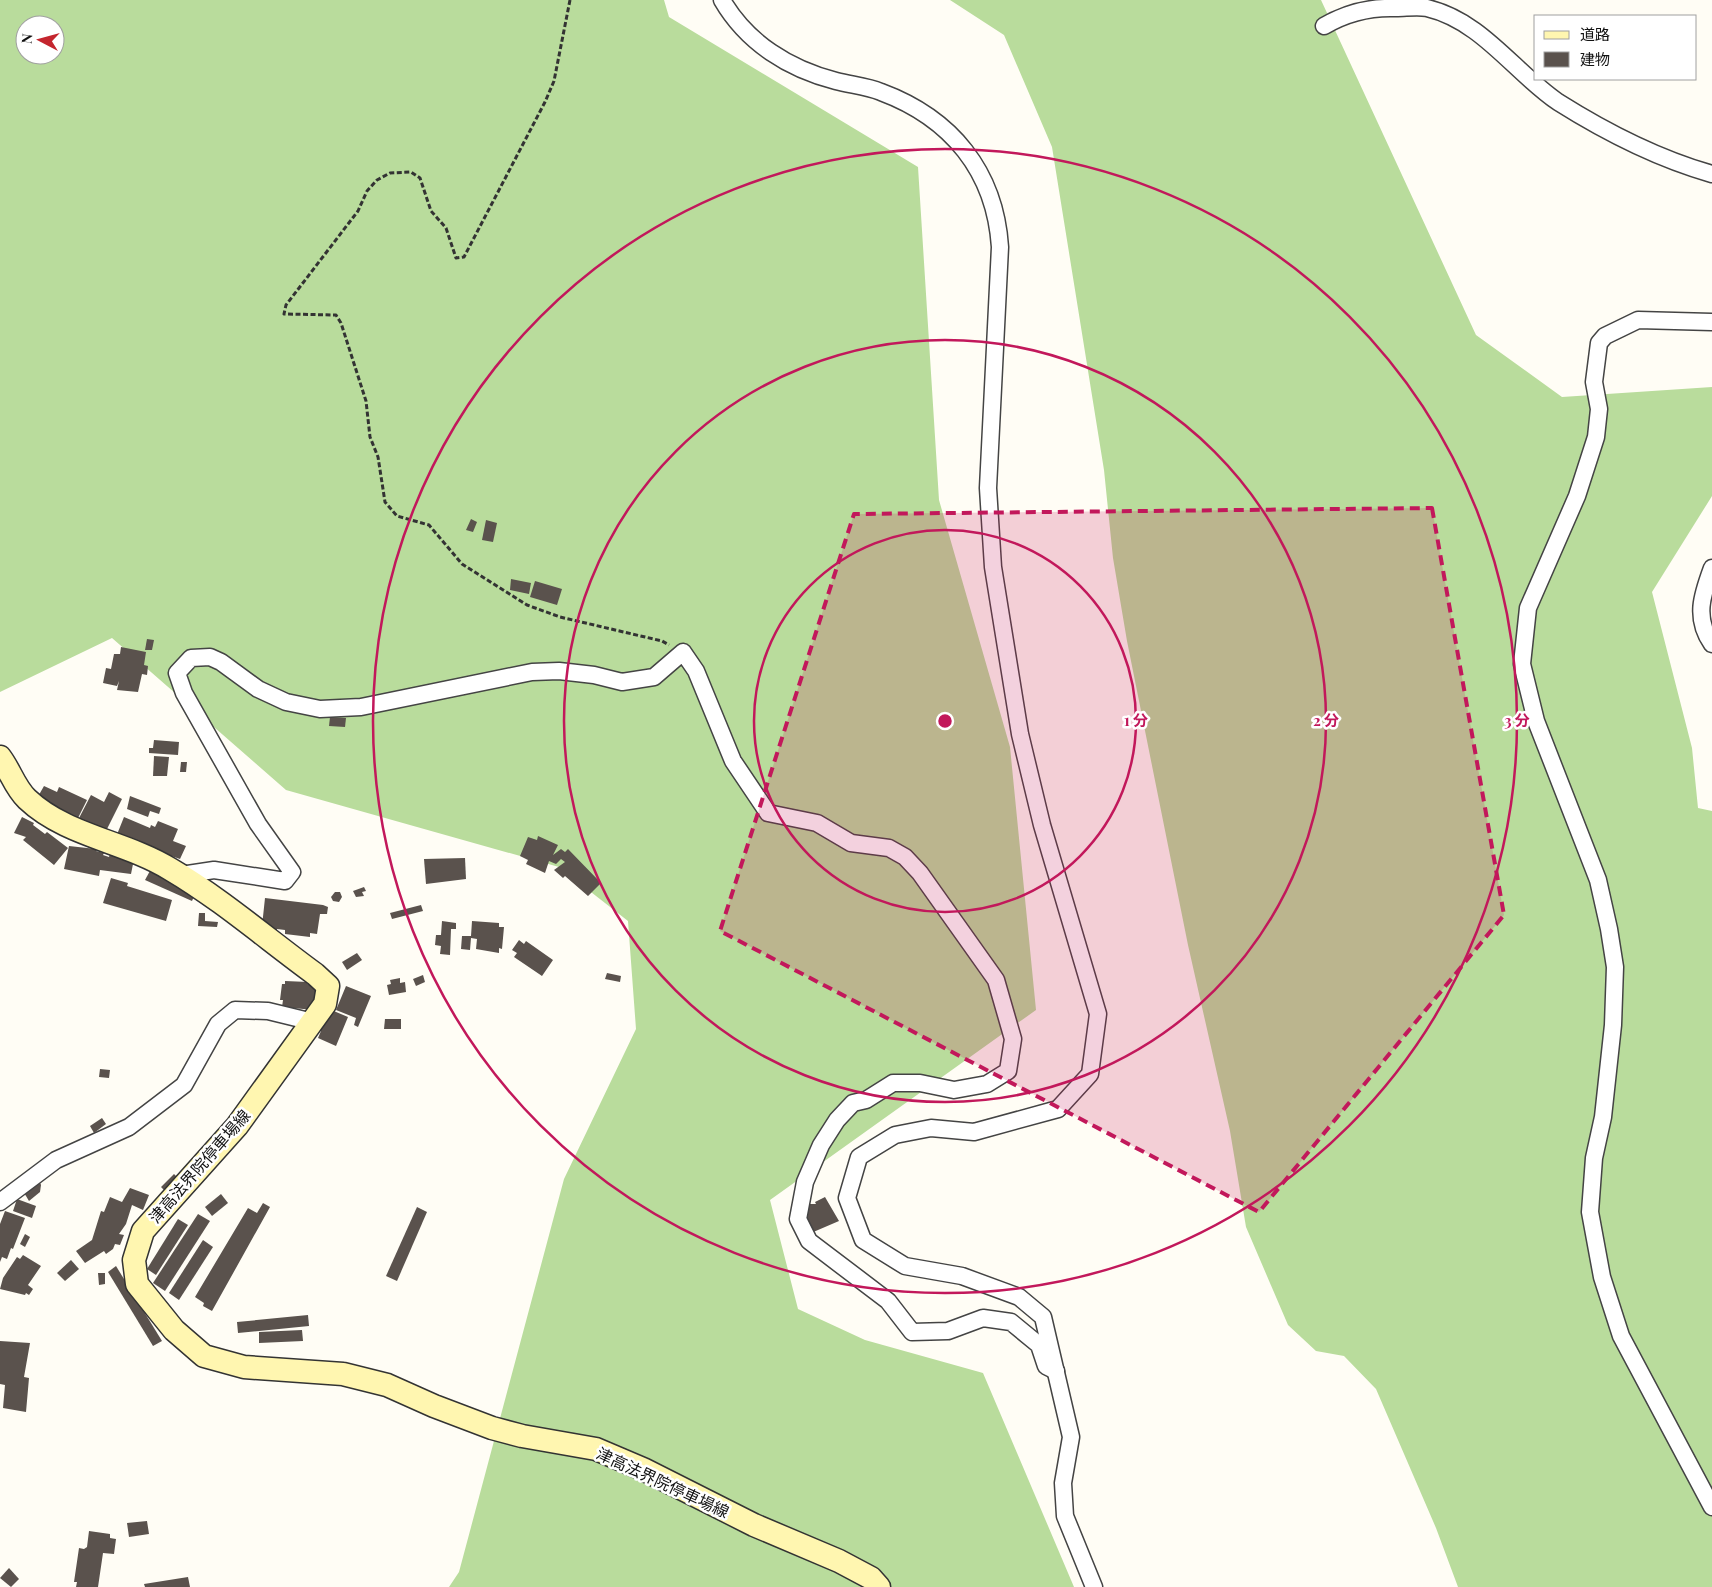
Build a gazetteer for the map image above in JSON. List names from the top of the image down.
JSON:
{
  "streets": {
    "main road": ["津高法界院停車場線"]
  },
  "legend": ["道路", "建物"],
  "north": "left",
  "rings": ["1 分", "2 分", "3 分"]
}
